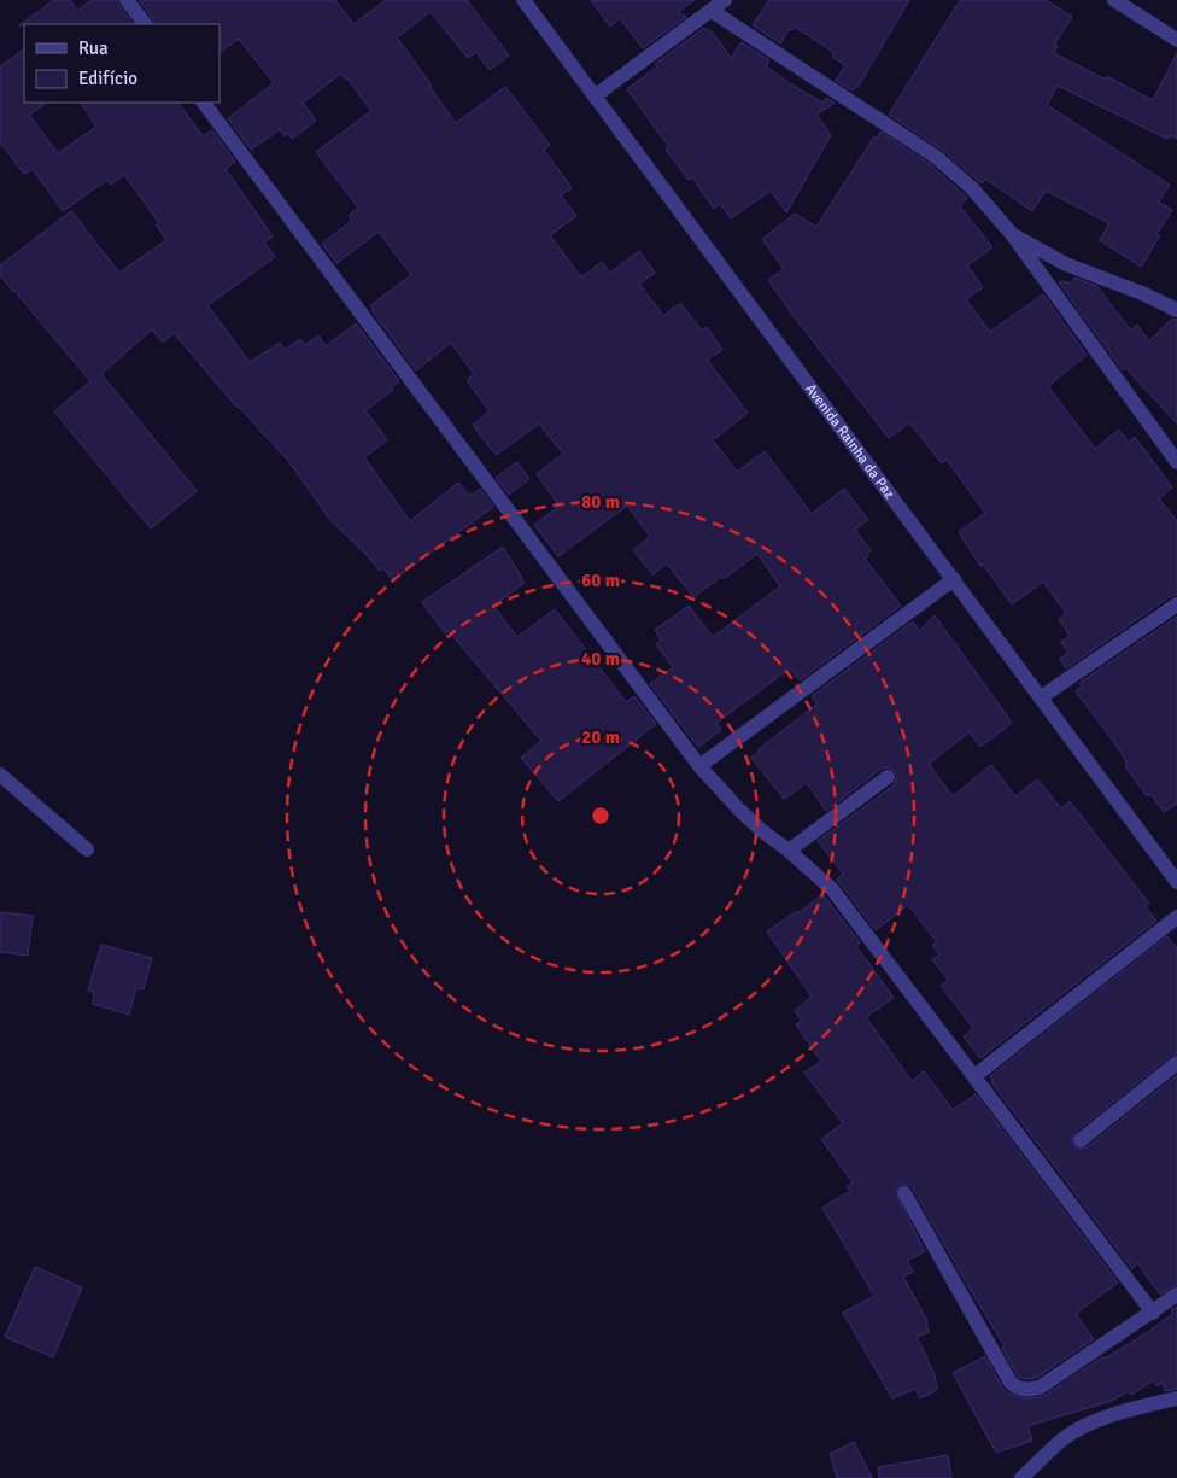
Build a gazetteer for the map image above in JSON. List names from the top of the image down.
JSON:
{
  "streets": {
    "street": ["Avenida Rainha da Paz"]
  },
  "legend": ["Rua", "Edifício"],
  "rings": [
    "80 m",
    "60 m",
    "40 m",
    "20 m"
  ]
}
